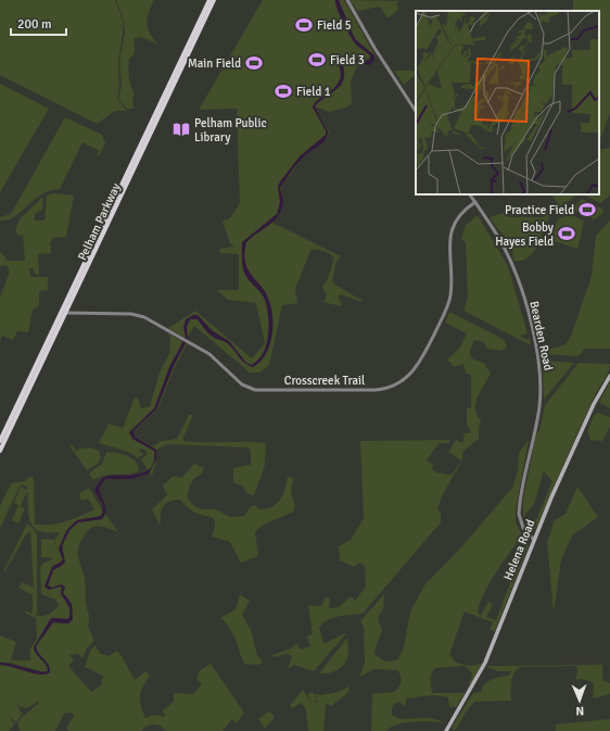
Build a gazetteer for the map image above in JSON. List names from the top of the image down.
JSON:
{
  "streets": {
    "main road": ["Pelham Parkway", "Helena Road"],
    "street": ["Bearden Road", "Crosscreek Trail"]
  },
  "crossings": [
    ["Pelham Parkway", "Crosscreek Trail"],
    ["Bearden Road", "Crosscreek Trail"],
    ["Bearden Road", "Helena Road"]
  ],
  "places": {
    "sports": [
      "Field 5",
      "Field 3",
      "Main Field",
      "Field 1",
      "Practice Field",
      "Bobby Hayes Field"
    ],
    "library": ["Pelham Public Library"]
  },
  "scale_bar": "200 m",
  "north": "bottom"
}
